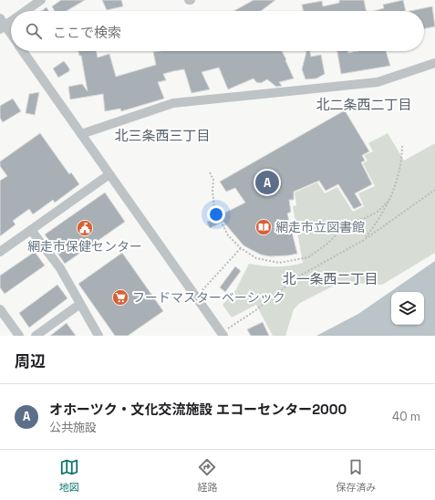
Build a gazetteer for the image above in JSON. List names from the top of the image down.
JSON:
{
  "districts": ["北二条西二丁目", "北三条西三丁目", "北一条西二丁目"],
  "places": {
    "library": ["網走市立図書館"],
    "public building": ["網走市保健センター"],
    "supermarket": ["フードマスターベーシック"]
  },
  "page": {
    "search": "ここで検索",
    "pins": "A",
    "heading": "周辺",
    "list": [
      {
        "mark": "A",
        "name": "オホーツク・文化交流施設 エコーセンター2000",
        "note": "公共施設",
        "value": "40 m"
      }
    ],
    "nav": ["地図", "経路", "保存済み"]
  }
}
